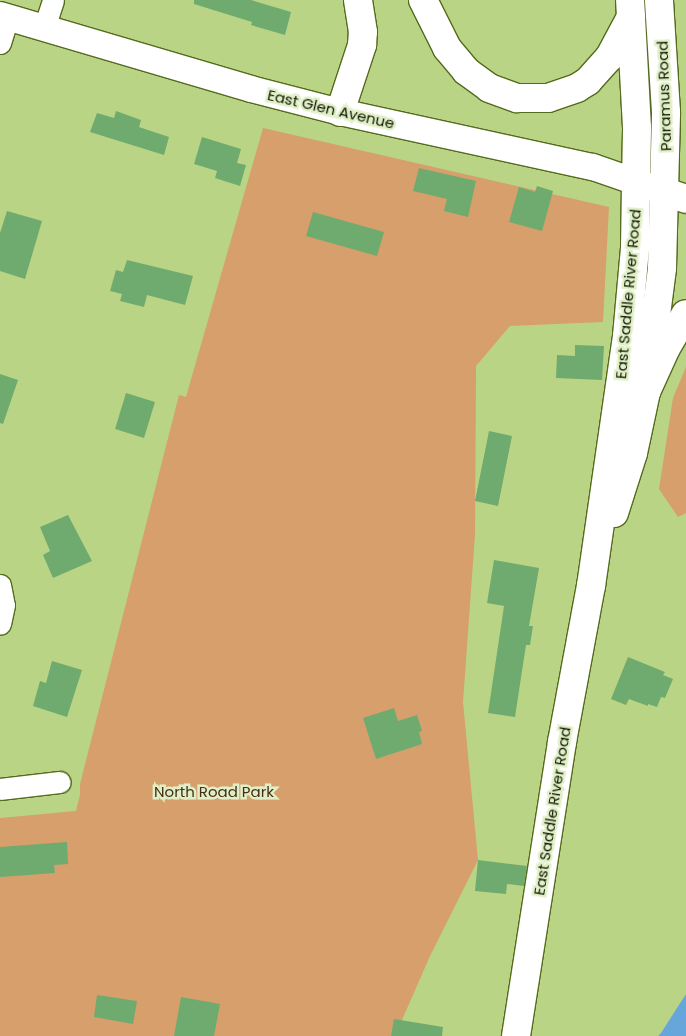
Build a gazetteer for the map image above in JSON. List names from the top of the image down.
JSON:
{
  "streets": {
    "main road": ["Paramus Road", "East Saddle River Road"],
    "street": ["East Glen Avenue"]
  },
  "crossings": [
    ["Paramus Road", "East Glen Avenue"],
    ["Paramus Road", "East Saddle River Road"],
    ["East Glen Avenue", "East Saddle River Road"]
  ],
  "parks": ["North Road Park"]
}
